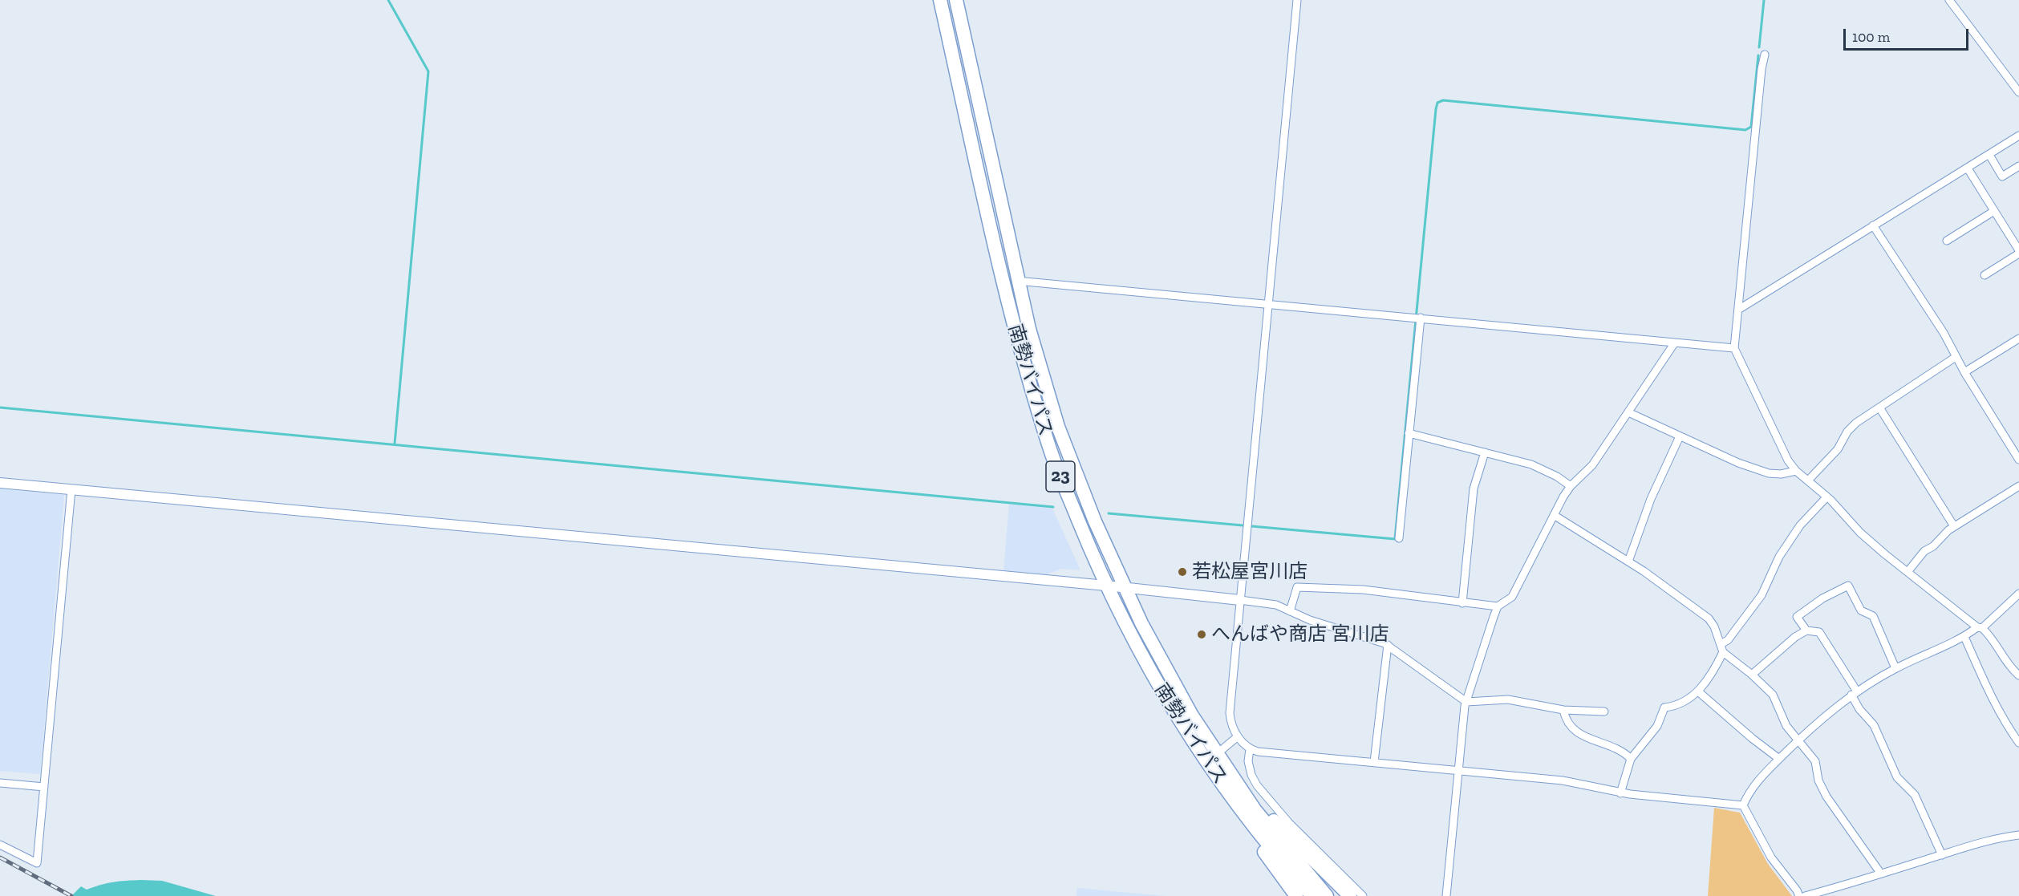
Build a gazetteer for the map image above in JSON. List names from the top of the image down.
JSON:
{
  "streets": {
    "highway": ["南勢バイパス", "23"]
  },
  "places": ["若松屋宮川店", "へんばや商店 宮川店"],
  "scale_bar": "100 m"
}
